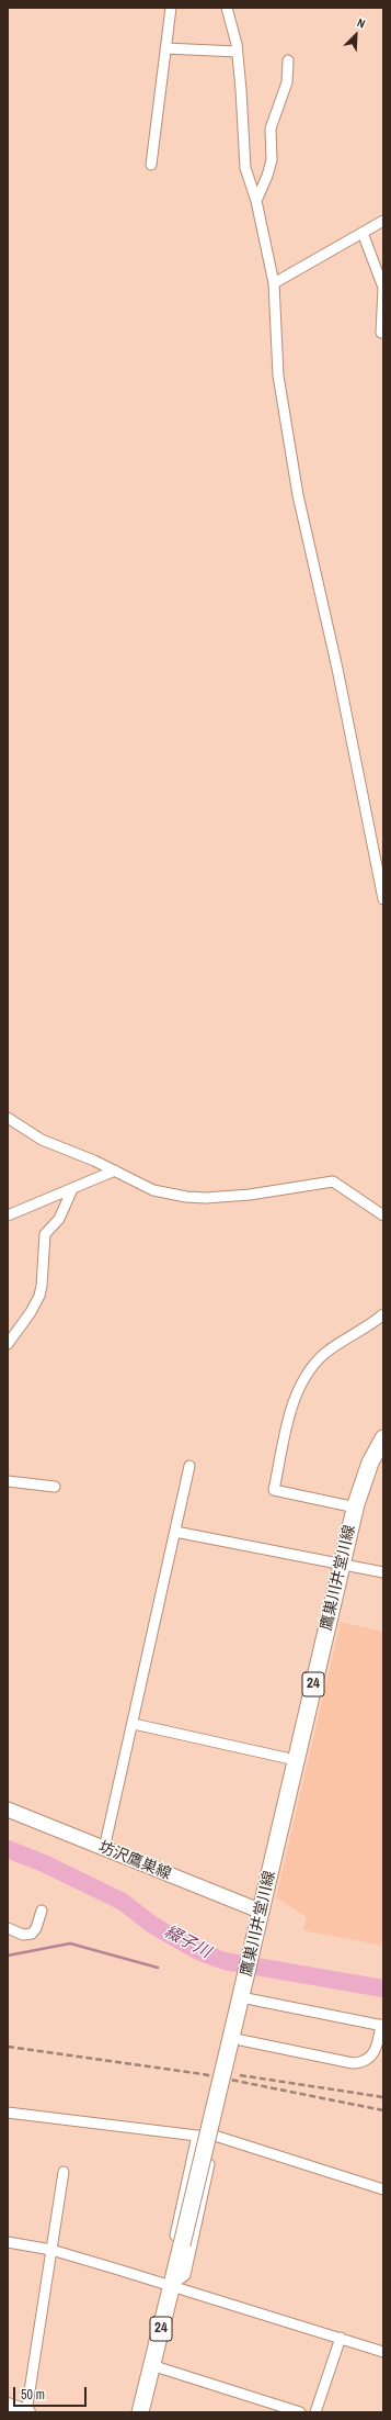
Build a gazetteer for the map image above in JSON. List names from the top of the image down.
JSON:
{
  "streets": {
    "main road": ["鷹巣川井堂川線", "24", "坊沢鷹巣線"]
  },
  "crossings": [
    ["鷹巣川井堂川線", "坊沢鷹巣線"]
  ],
  "water": ["綴子川"],
  "scale_bar": "50 m",
  "north": "top right"
}
